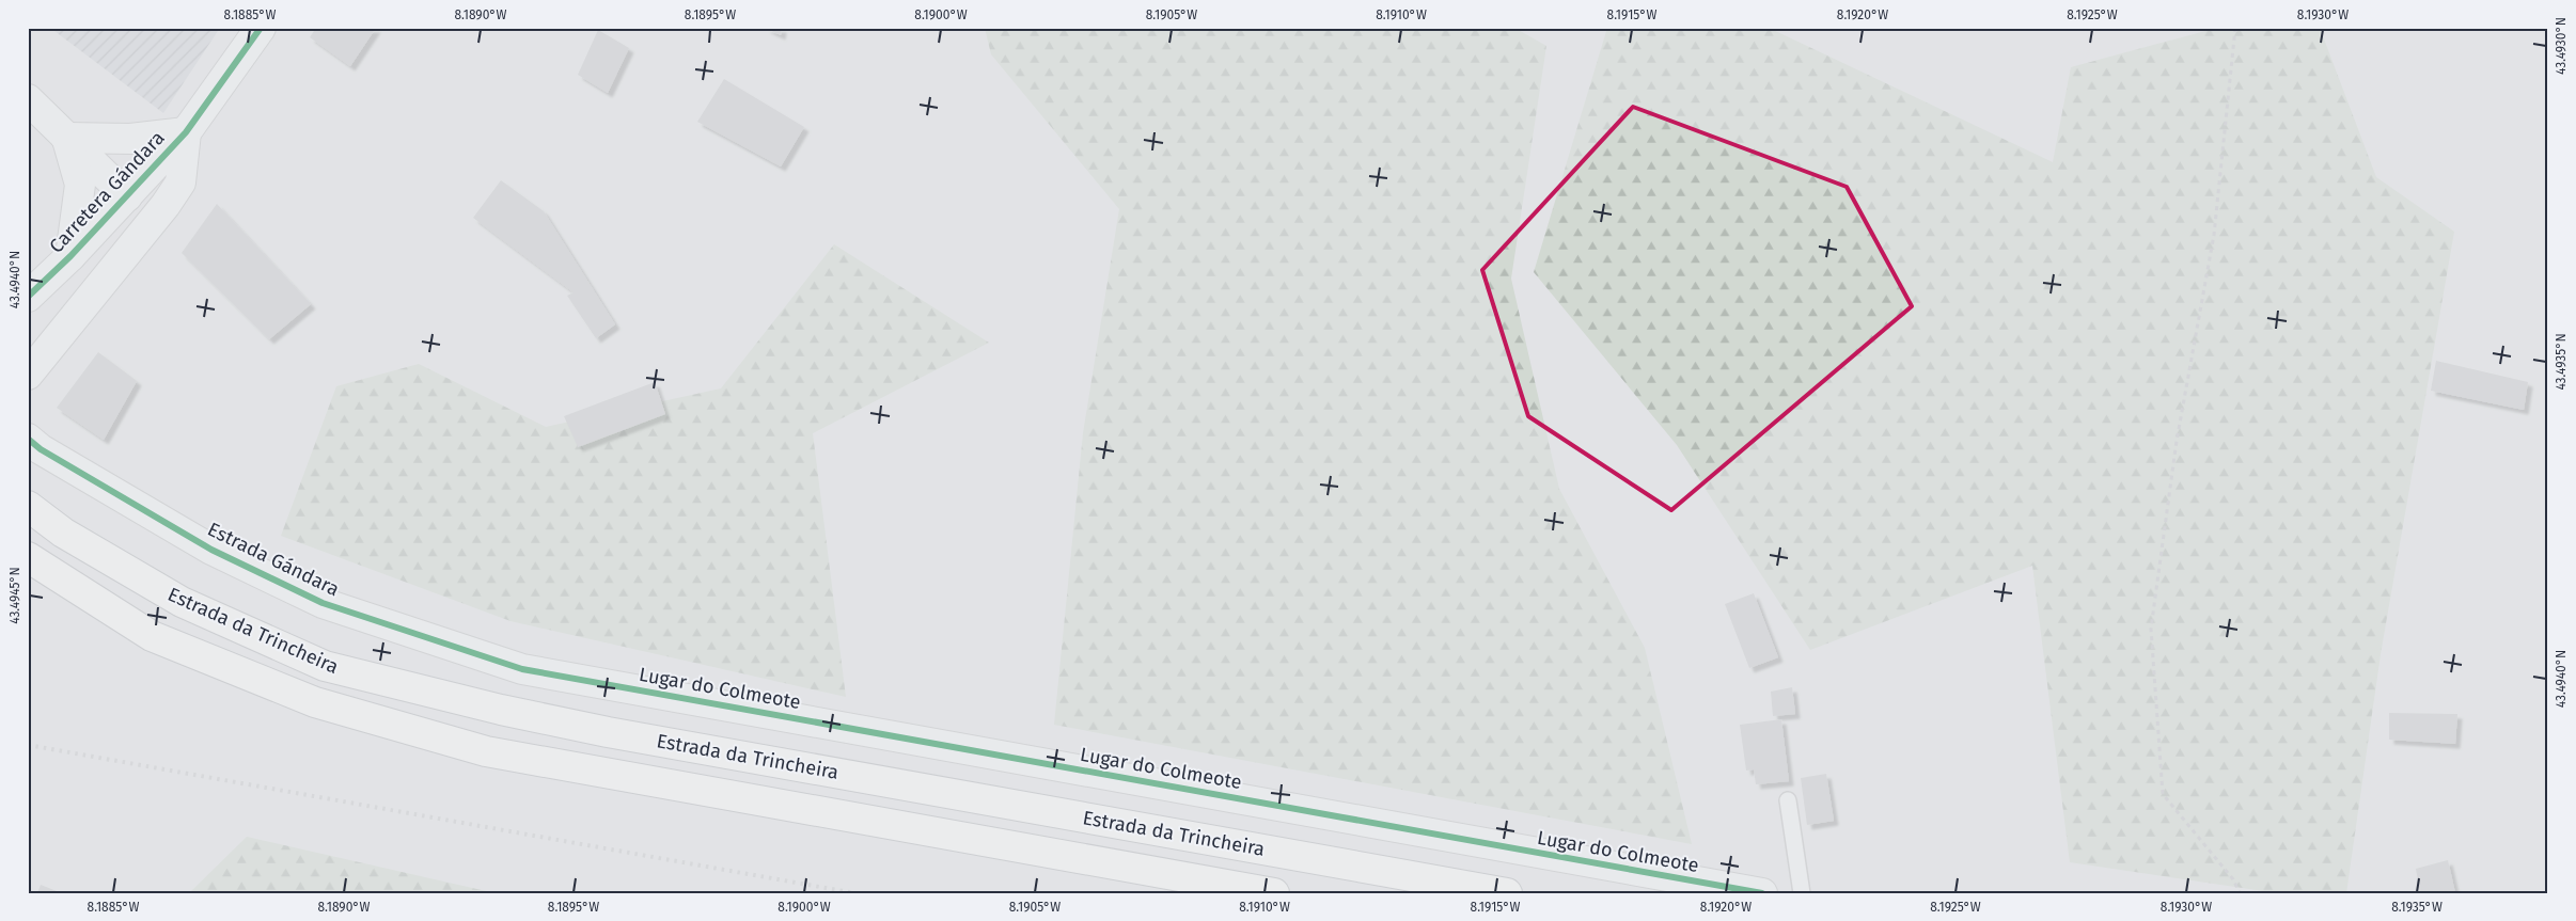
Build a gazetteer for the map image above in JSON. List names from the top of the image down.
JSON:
{
  "streets": {
    "highway": ["Estrada da Trincheira"],
    "street": ["Carretera Gándara", "Estrada Gándara", "Lugar do Colmeote"]
  },
  "crossings": [
    ["Estrada Gándara", "Lugar do Colmeote"]
  ],
  "coordinates": [
    "8.1885°W",
    "8.1890°W",
    "8.1895°W",
    "8.1900°W",
    "8.1905°W",
    "8.1910°W",
    "8.1915°W",
    "8.1920°W",
    "8.1925°W",
    "8.1930°W",
    "43.4930°N",
    "43.4940°N",
    "43.4935°N",
    "43.4945°N",
    "8.1935°W"
  ]
}
